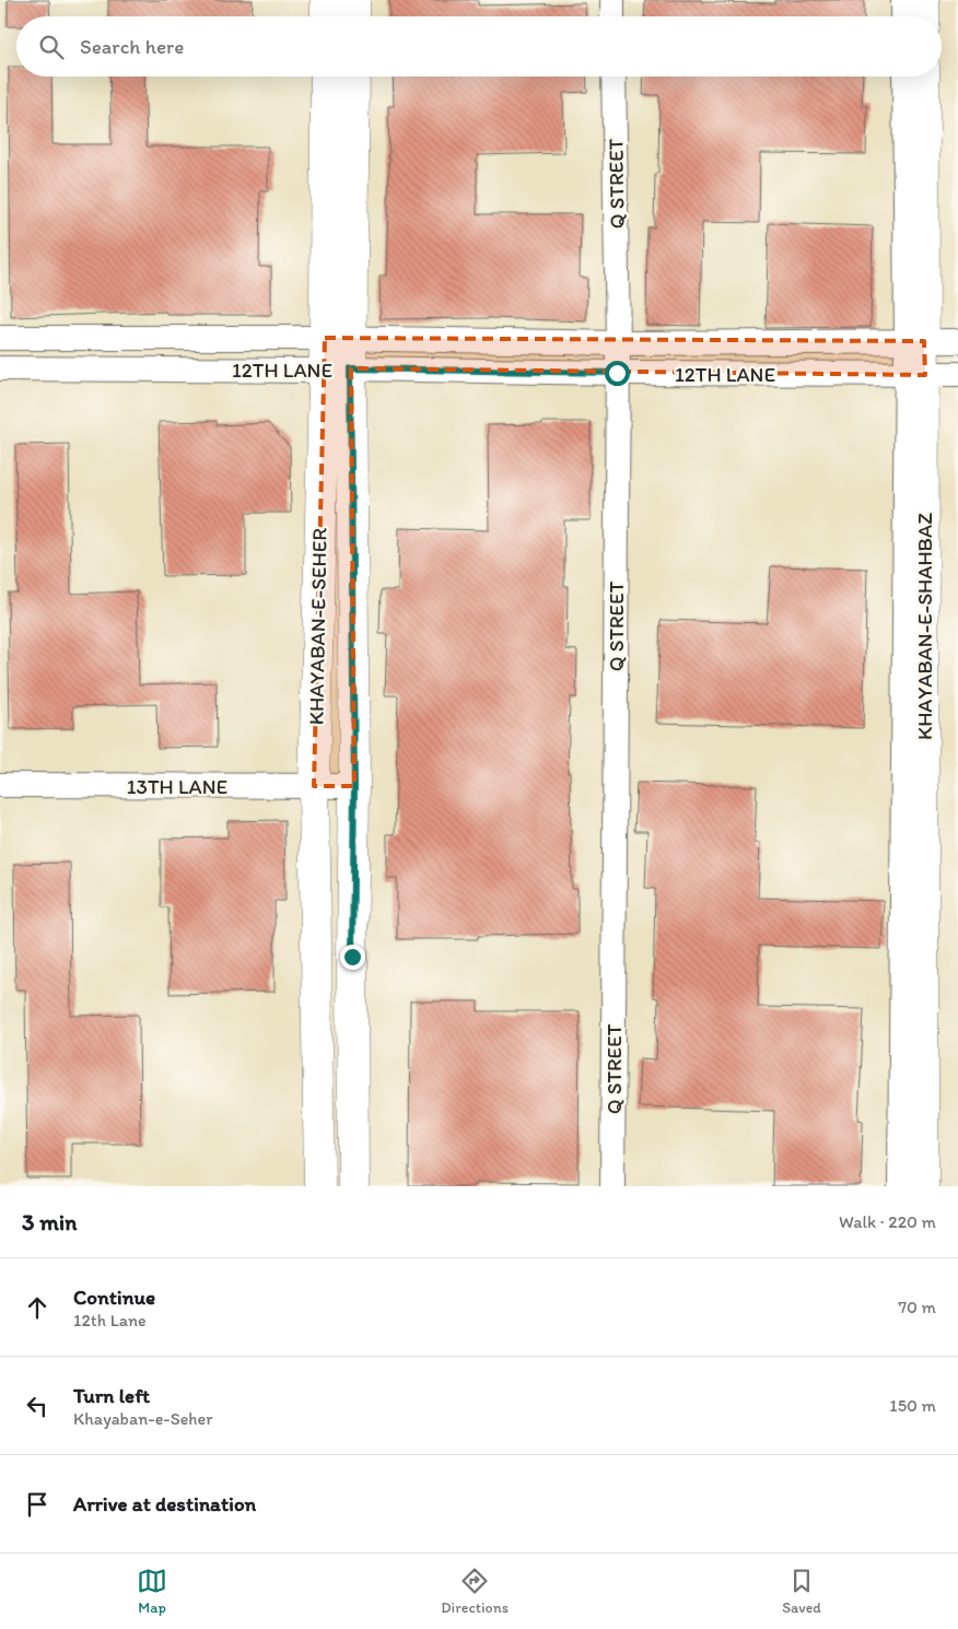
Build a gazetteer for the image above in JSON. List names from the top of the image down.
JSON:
{
  "streets": {
    "street": [
      "Q STREET",
      "12TH LANE",
      "KHAYABAN-E-SEHER",
      "KHAYABAN-E-SHAHBAZ",
      "13TH LANE"
    ]
  },
  "crossings": [
    ["Q STREET", "12TH LANE"],
    ["12TH LANE", "KHAYABAN-E-SEHER"],
    ["12TH LANE", "KHAYABAN-E-SHAHBAZ"],
    ["KHAYABAN-E-SEHER", "13TH LANE"]
  ],
  "page": {
    "search": "Search here",
    "heading": ["3 min", "Walk · 220 m"],
    "list": [
      ["Continue", "12th Lane", "70 m"],
      ["Turn left", "Khayaban-e-Seher", "150 m"],
      "Arrive at destination"
    ],
    "nav": ["Map", "Directions", "Saved"]
  }
}
